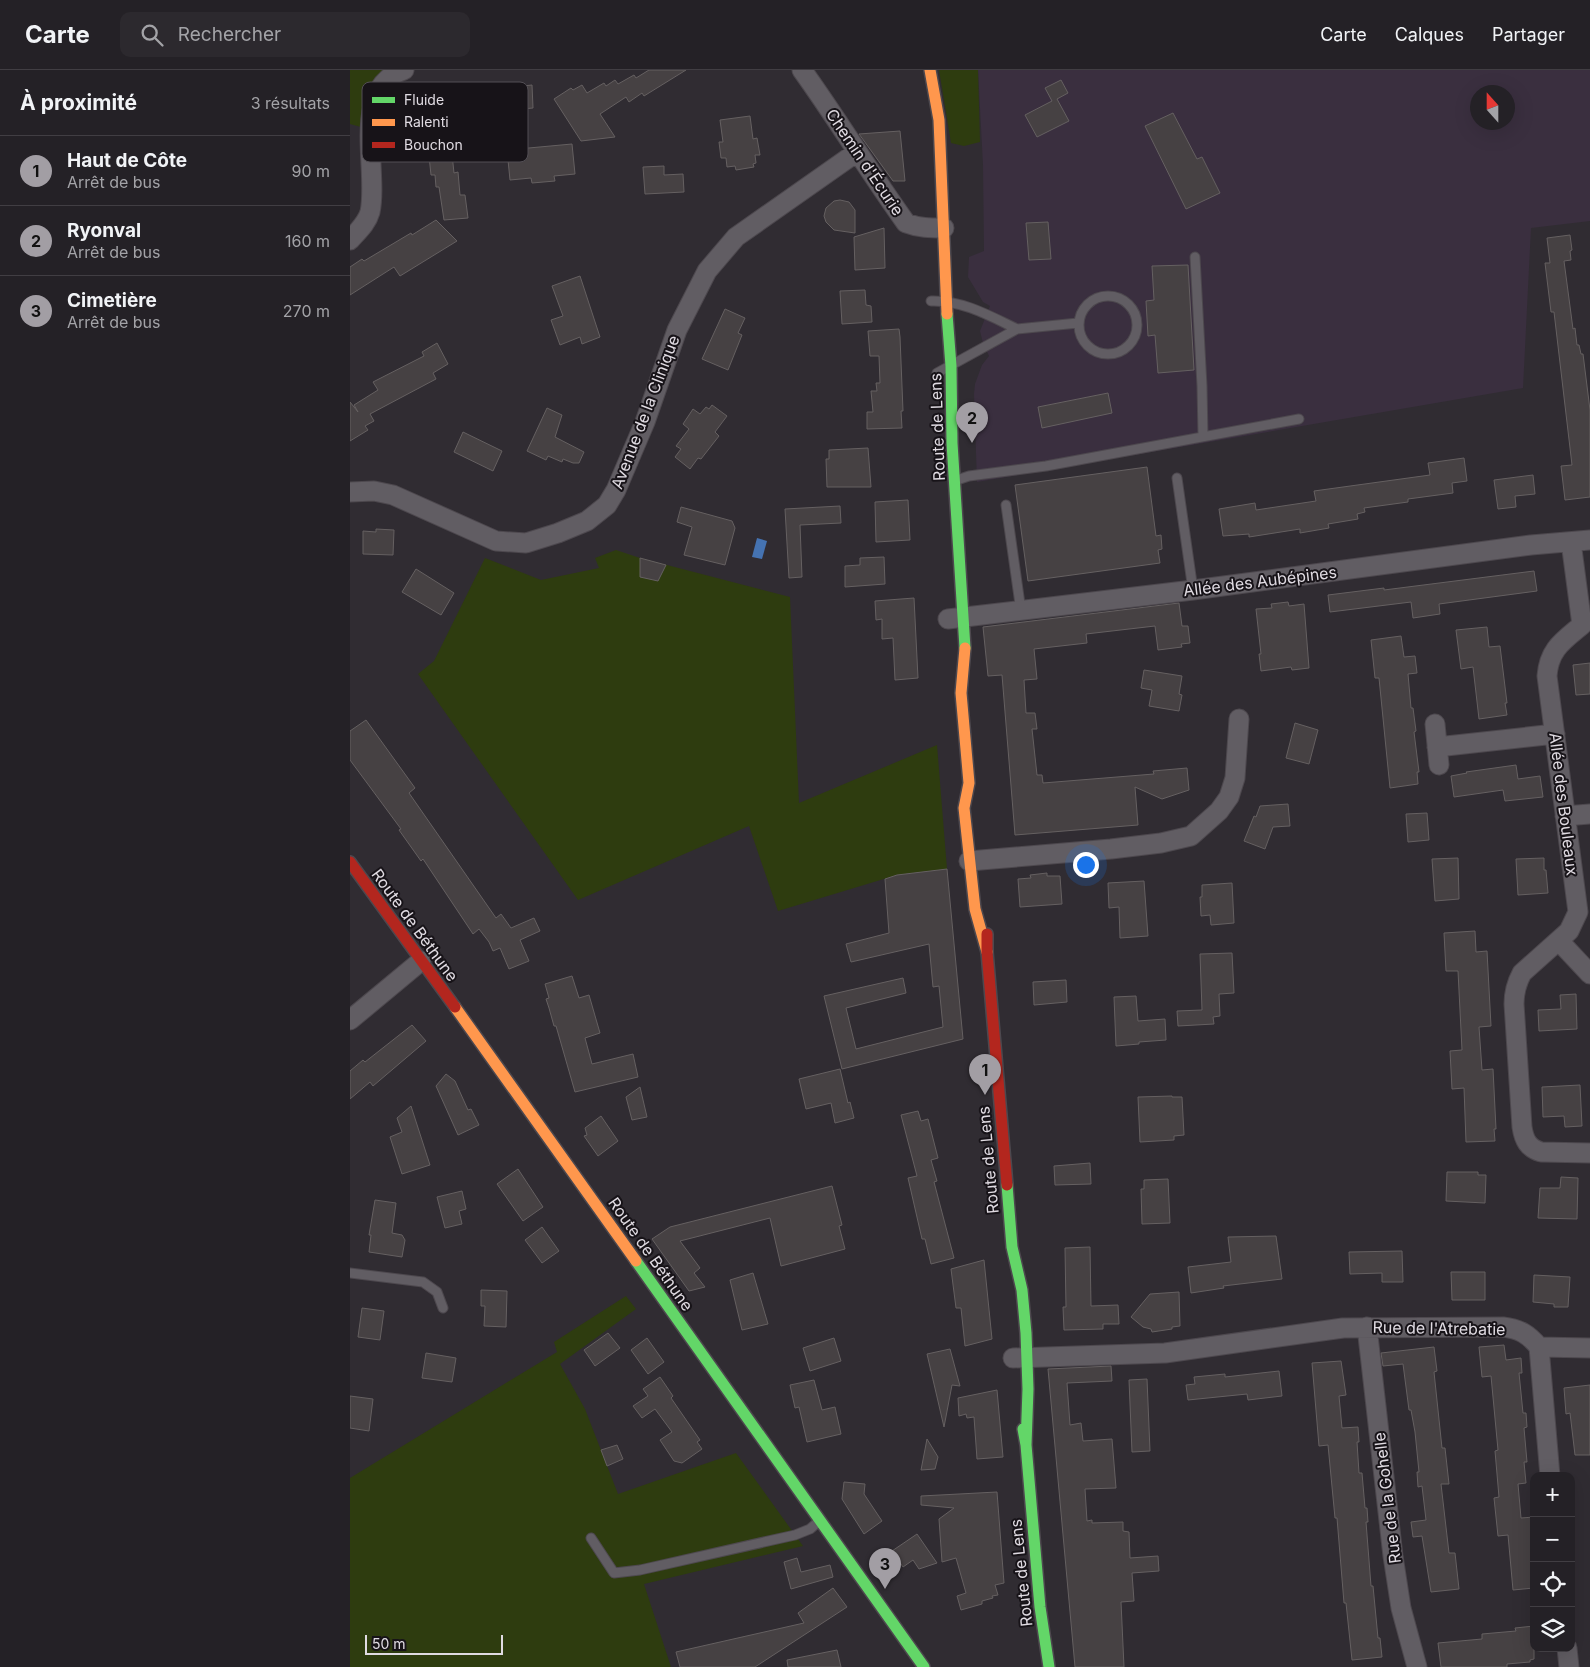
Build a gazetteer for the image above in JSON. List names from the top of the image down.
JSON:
{
  "streets": {
    "main road": ["Route de Lens", "Route de Béthune"],
    "street": [
      "Chemin d'Écurie",
      "Avenue de la Clinique",
      "Allée des Aubépines",
      "Allée des Bouleaux",
      "Rue de l'Atrebatie",
      "Rue de la Gohelle"
    ]
  },
  "crossings": [
    ["Chemin d'Écurie", "Avenue de la Clinique"],
    ["Chemin d'Écurie", "Route de Lens"],
    ["Route de Lens", "Allée des Aubépines"],
    ["Route de Lens", "Rue de l'Atrebatie"],
    ["Allée des Aubépines", "Allée des Bouleaux"],
    ["Rue de l'Atrebatie", "Rue de la Gohelle"]
  ],
  "legend": ["Fluide", "Ralenti", "Bouchon"],
  "scale_bar": "50 m",
  "north": "top",
  "page": {
    "header": "Carte",
    "search": "Rechercher",
    "nav": ["Carte", "Calques", "Partager"],
    "heading": ["À proximité", "3 résultats"],
    "list": [
      {
        "mark": "1",
        "name": "Haut de Côte",
        "note": "Arrêt de bus",
        "value": "90 m"
      },
      {
        "mark": "2",
        "name": "Ryonval",
        "note": "Arrêt de bus",
        "value": "160 m"
      },
      {
        "mark": "3",
        "name": "Cimetière",
        "note": "Arrêt de bus",
        "value": "270 m"
      }
    ],
    "pins": ["2", "1", "3"],
    "map_buttons": ["+", "−"],
    "scale": "50 m"
  }
}
